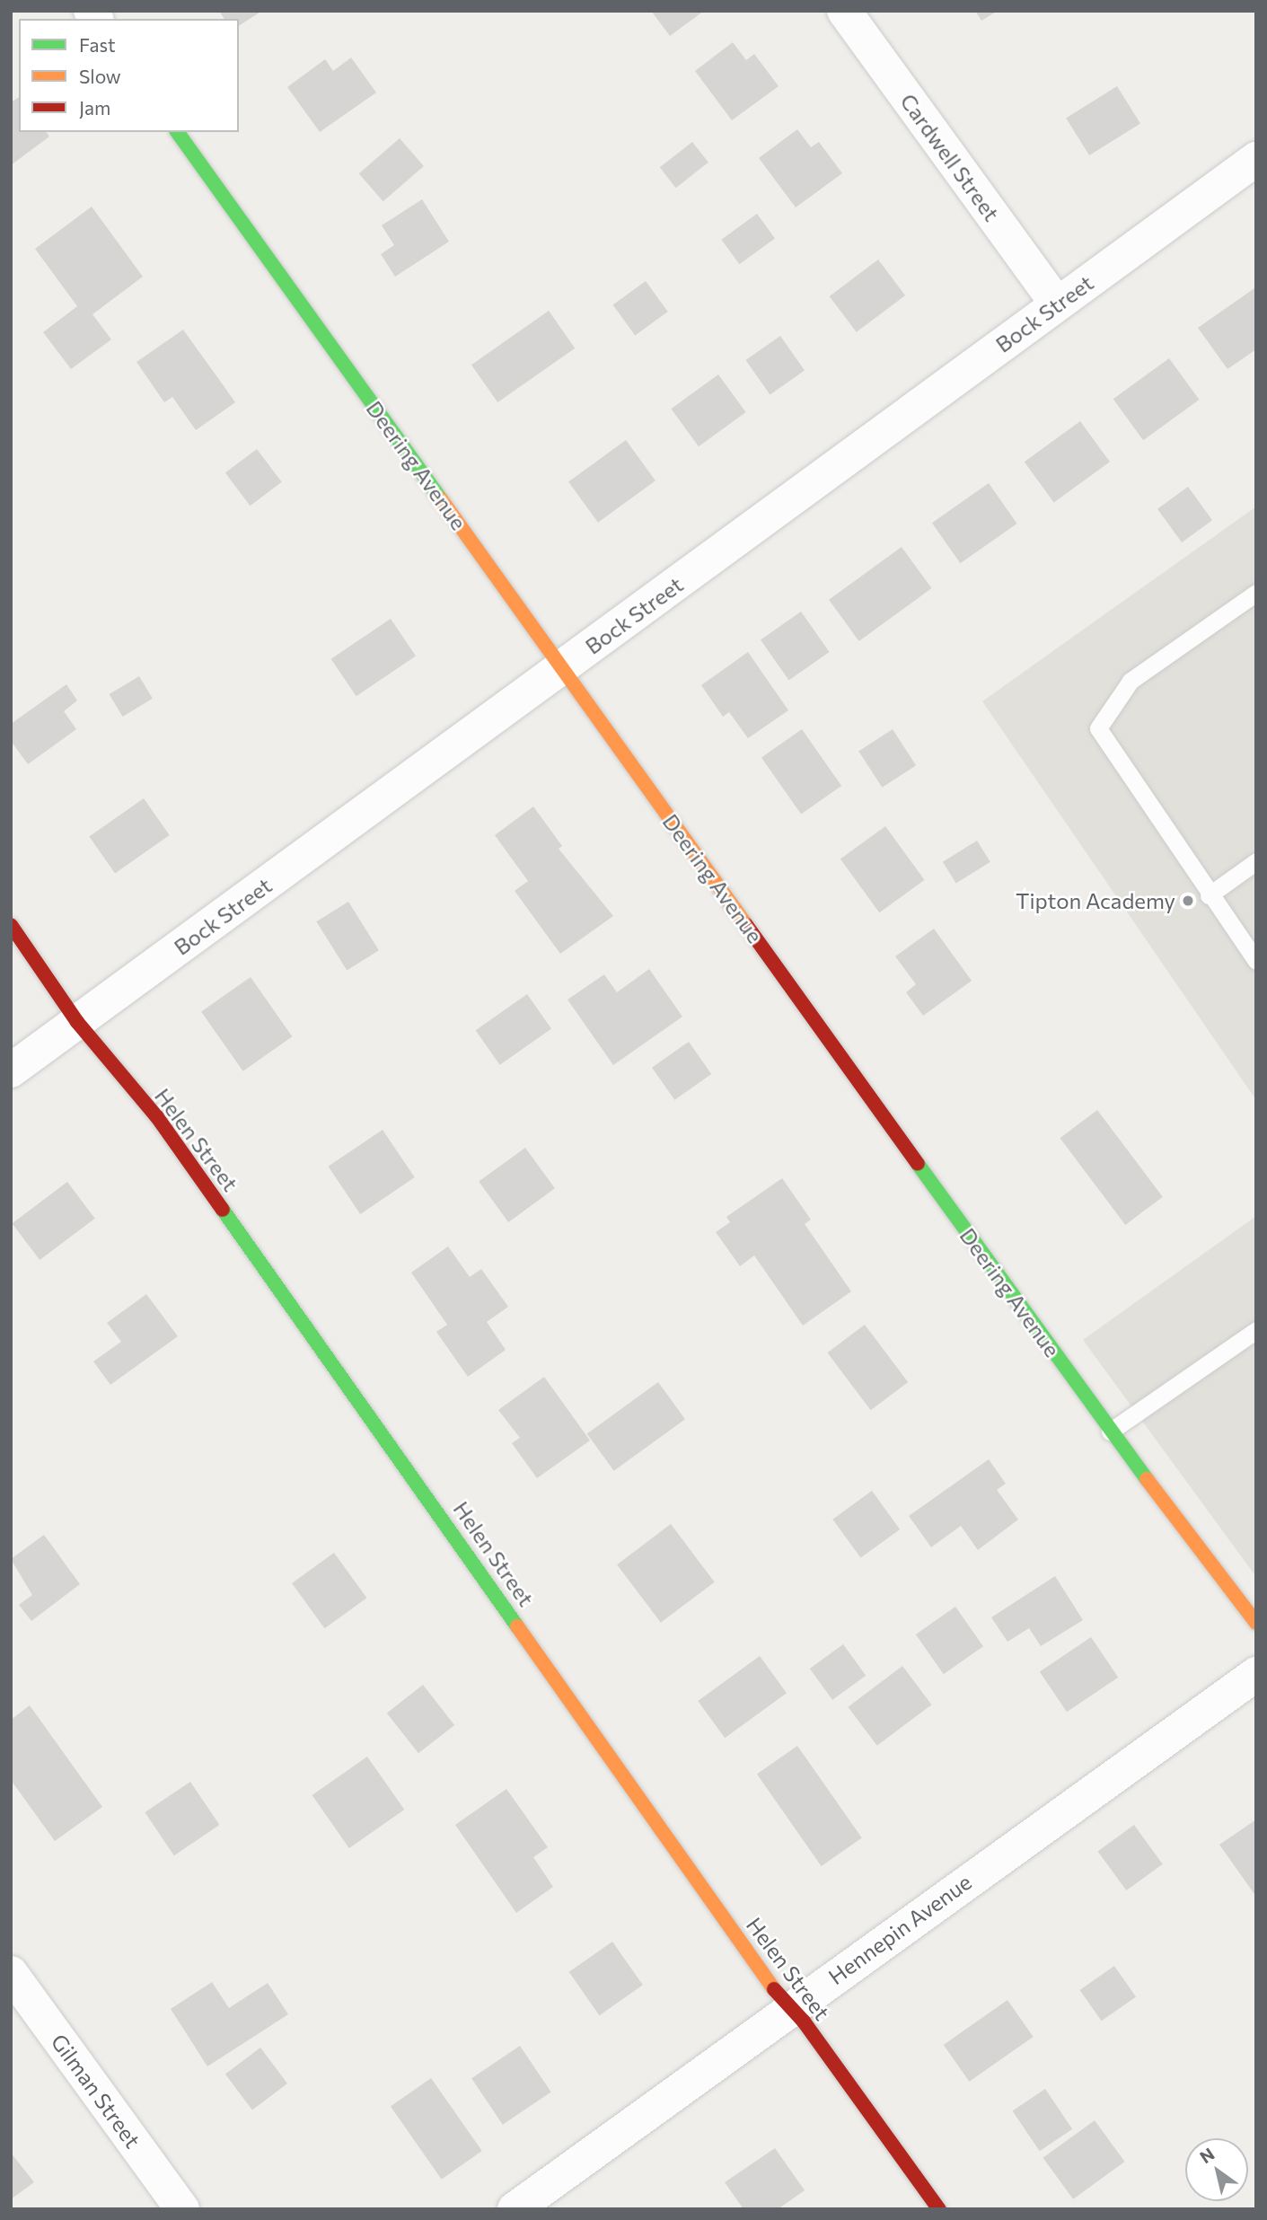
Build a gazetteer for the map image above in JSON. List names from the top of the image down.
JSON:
{
  "streets": {
    "street": [
      "Cardwell Street",
      "Bock Street",
      "Deering Avenue",
      "Helen Street",
      "Hennepin Avenue",
      "Gilman Street"
    ]
  },
  "crossings": [
    ["Cardwell Street", "Bock Street"],
    ["Bock Street", "Deering Avenue"],
    ["Bock Street", "Helen Street"],
    ["Helen Street", "Hennepin Avenue"]
  ],
  "places": ["Tipton Academy"],
  "legend": ["Fast", "Slow", "Jam"],
  "north": "top left"
}
